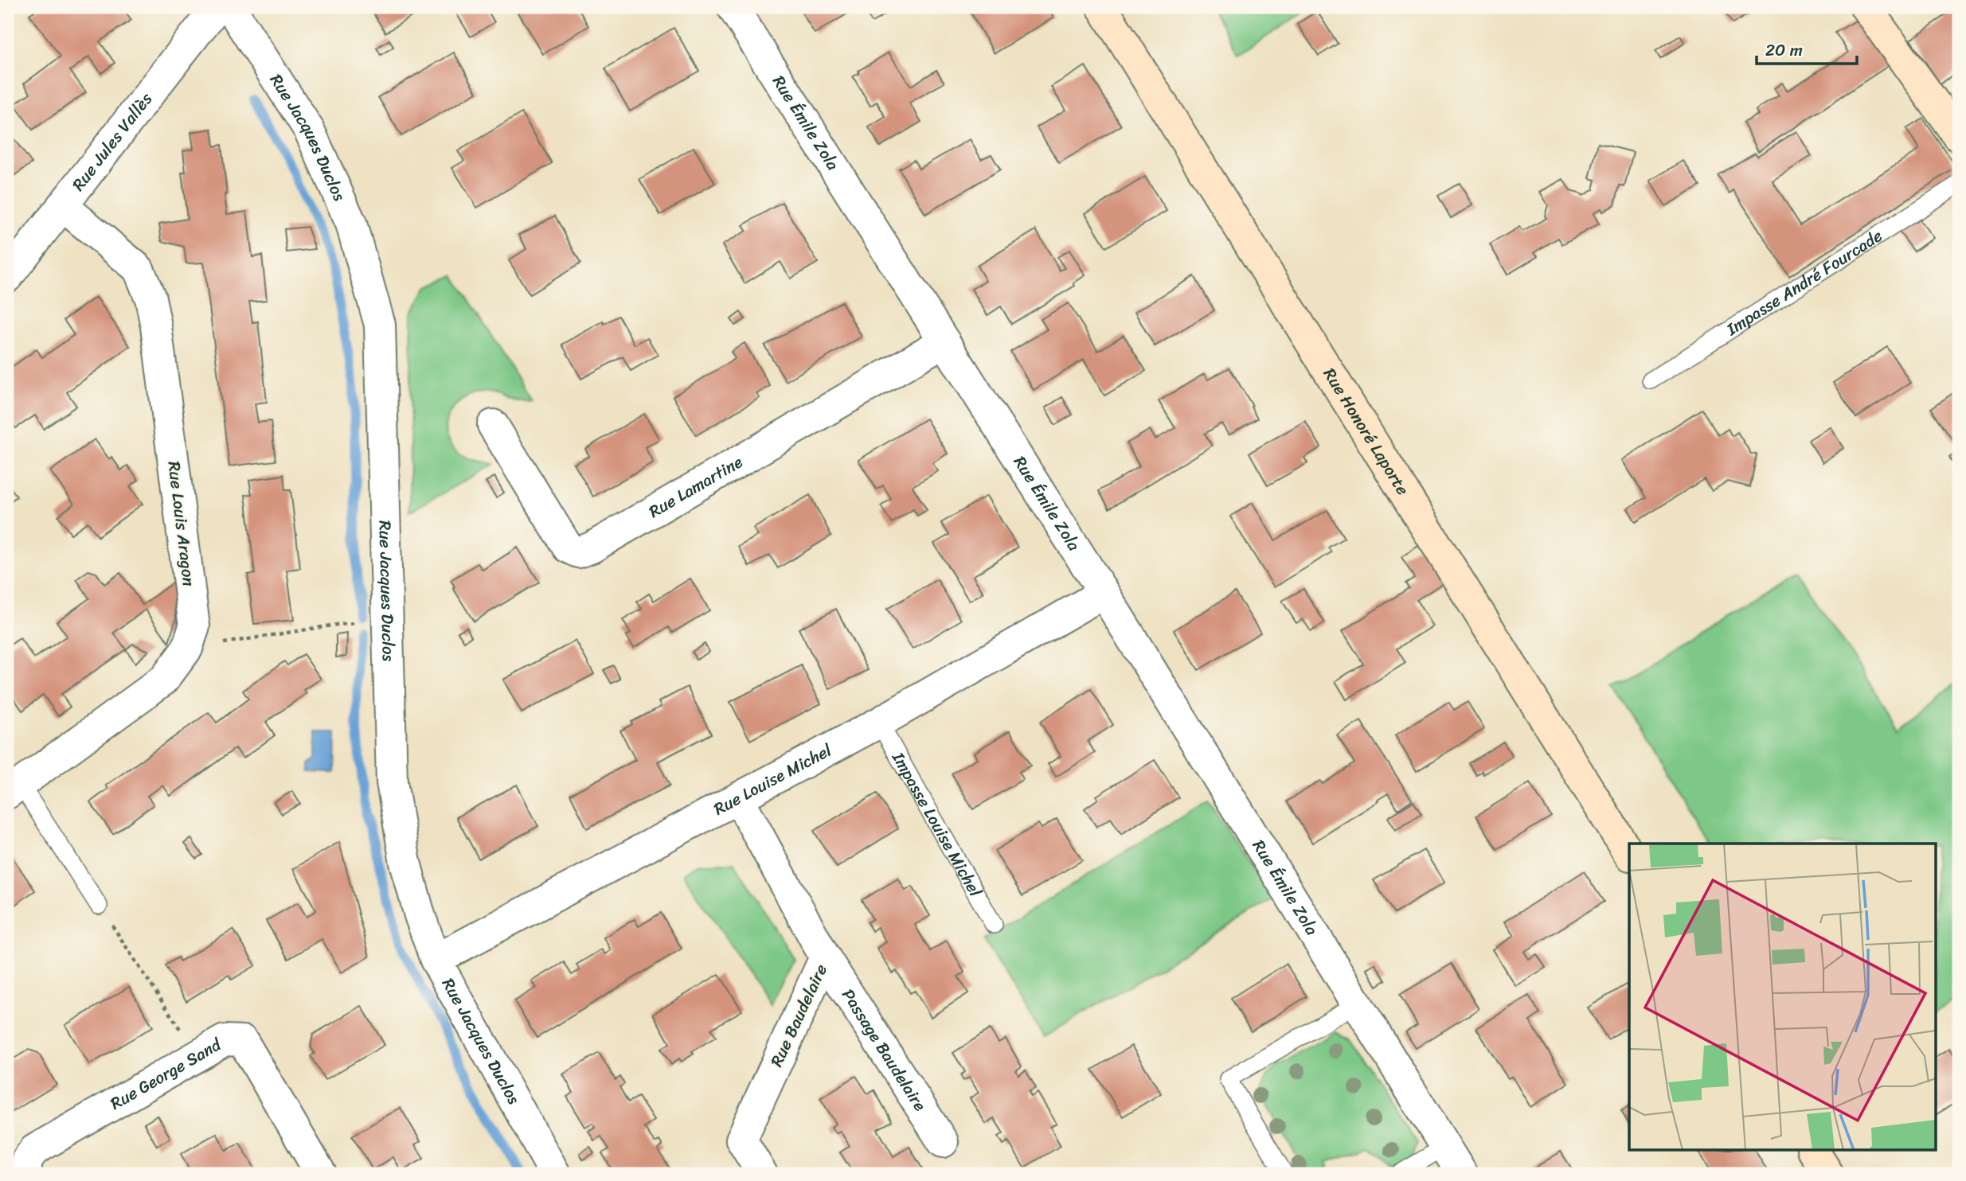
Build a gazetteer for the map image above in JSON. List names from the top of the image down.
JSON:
{
  "streets": {
    "street": [
      "Rue Émile Zola",
      "Rue Jacques Duclos",
      "Rue Jules Vallès",
      "Rue Honoré Laporte",
      "Rue Lamartine",
      "Rue Louis Aragon",
      "Rue Louise Michel",
      "Rue Baudelaire",
      "Passage Baudelaire",
      "Rue George Sand"
    ],
    "lane": ["Impasse André Fourcade", "Impasse Louise Michel"]
  },
  "crossings": [
    ["Rue Émile Zola", "Rue Lamartine"],
    ["Rue Émile Zola", "Rue Louise Michel"],
    ["Rue Jacques Duclos", "Rue Louise Michel"],
    ["Rue Jules Vallès", "Rue Louis Aragon"],
    ["Rue Louise Michel", "Impasse Louise Michel"],
    ["Rue Louise Michel", "Rue Baudelaire"],
    ["Rue Baudelaire", "Passage Baudelaire"]
  ],
  "scale_bar": "20 m"
}
